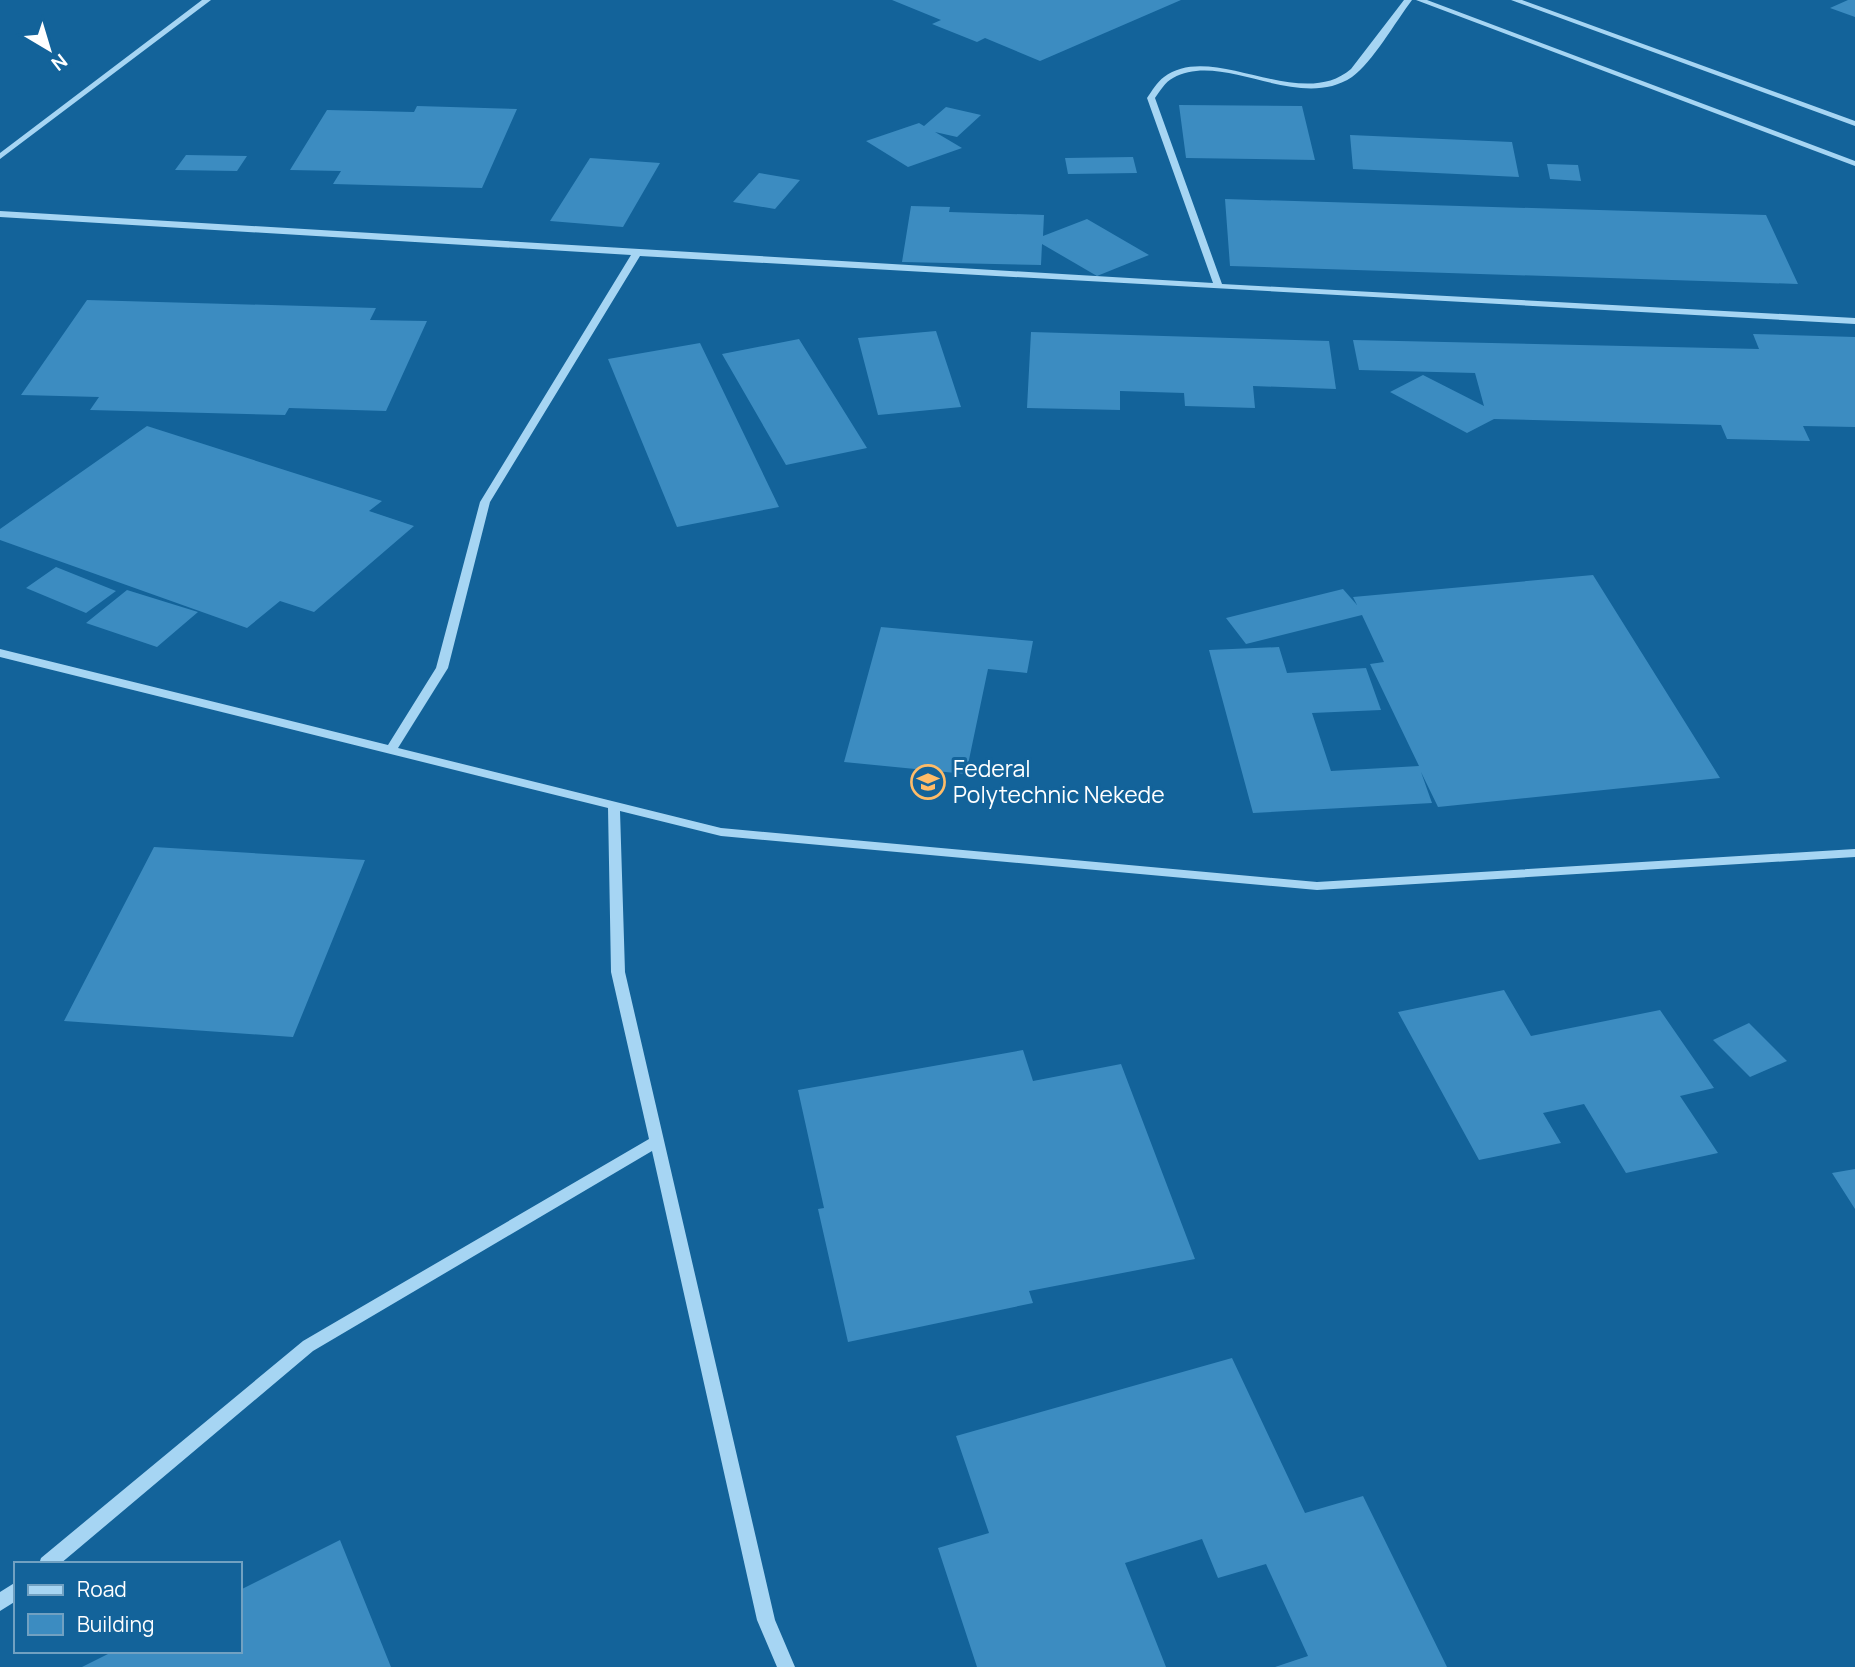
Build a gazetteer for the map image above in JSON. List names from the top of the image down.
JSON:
{
  "places": {
    "school or university": ["Federal Polytechnic Nekede"]
  },
  "legend": ["Road", "Building"],
  "north": "bottom right"
}
